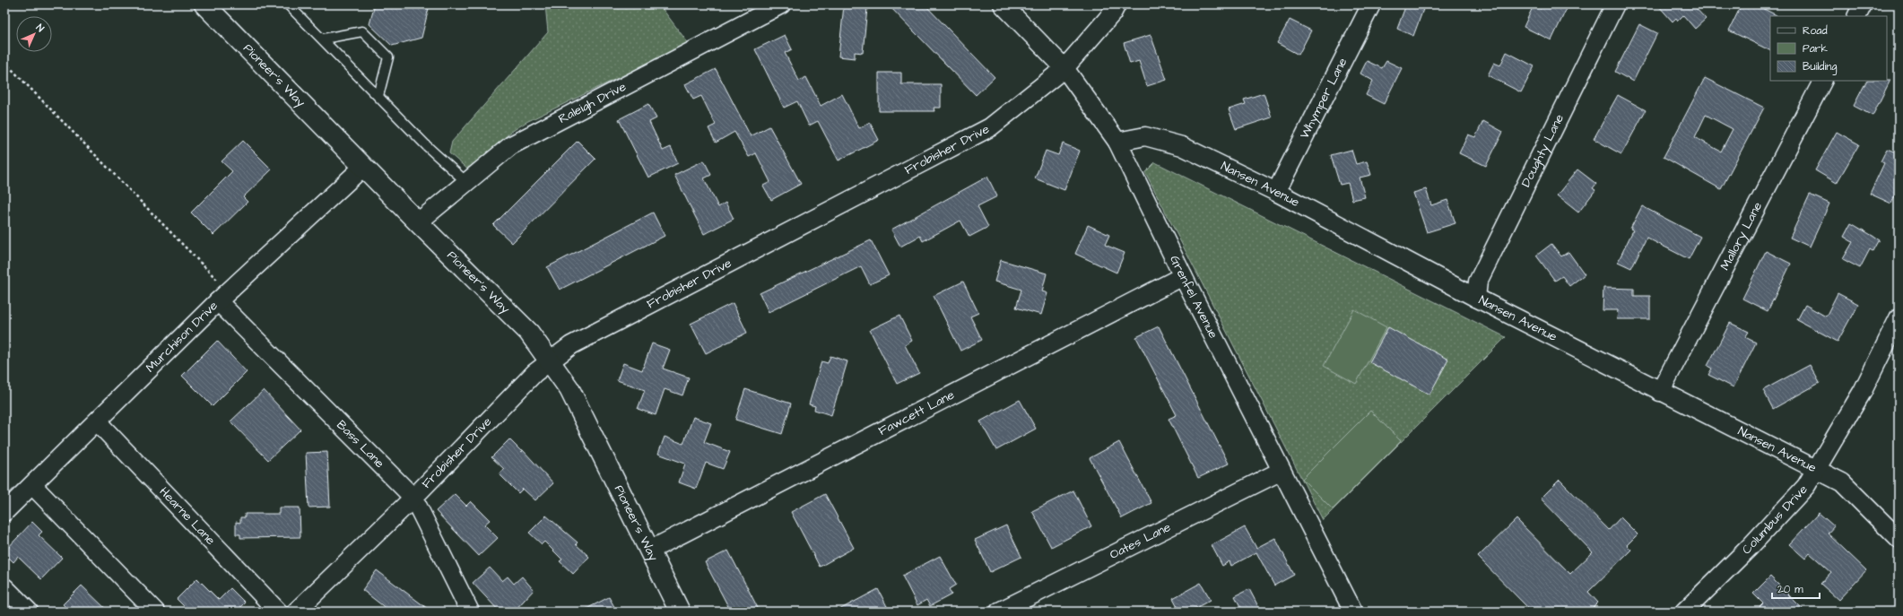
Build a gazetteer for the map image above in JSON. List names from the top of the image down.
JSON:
{
  "streets": {
    "main road": ["Pioneer's Way"],
    "street": [
      "Whymper Lane",
      "Raleigh Drive",
      "Frobisher Drive",
      "Doughty Lane",
      "Nansen Avenue",
      "Mallory Lane",
      "Grenfel Avenue",
      "Murchison Drive",
      "Fawcett Lane",
      "Bass Lane",
      "Hearne Lane",
      "Columbus Drive",
      "Oates Lane"
    ]
  },
  "crossings": [
    ["Pioneer's Way", "Raleigh Drive"],
    ["Pioneer's Way", "Frobisher Drive"],
    ["Pioneer's Way", "Murchison Drive"],
    ["Pioneer's Way", "Fawcett Lane"],
    ["Whymper Lane", "Nansen Avenue"],
    ["Frobisher Drive", "Grenfel Avenue"],
    ["Frobisher Drive", "Bass Lane"],
    ["Doughty Lane", "Nansen Avenue"],
    ["Nansen Avenue", "Mallory Lane"],
    ["Nansen Avenue", "Grenfel Avenue"],
    ["Nansen Avenue", "Columbus Drive"],
    ["Grenfel Avenue", "Fawcett Lane"],
    ["Grenfel Avenue", "Oates Lane"],
    ["Murchison Drive", "Bass Lane"],
    ["Murchison Drive", "Hearne Lane"]
  ],
  "legend": ["Road", "Park", "Building"],
  "scale_bar": "20 m",
  "north": "top right"
}
